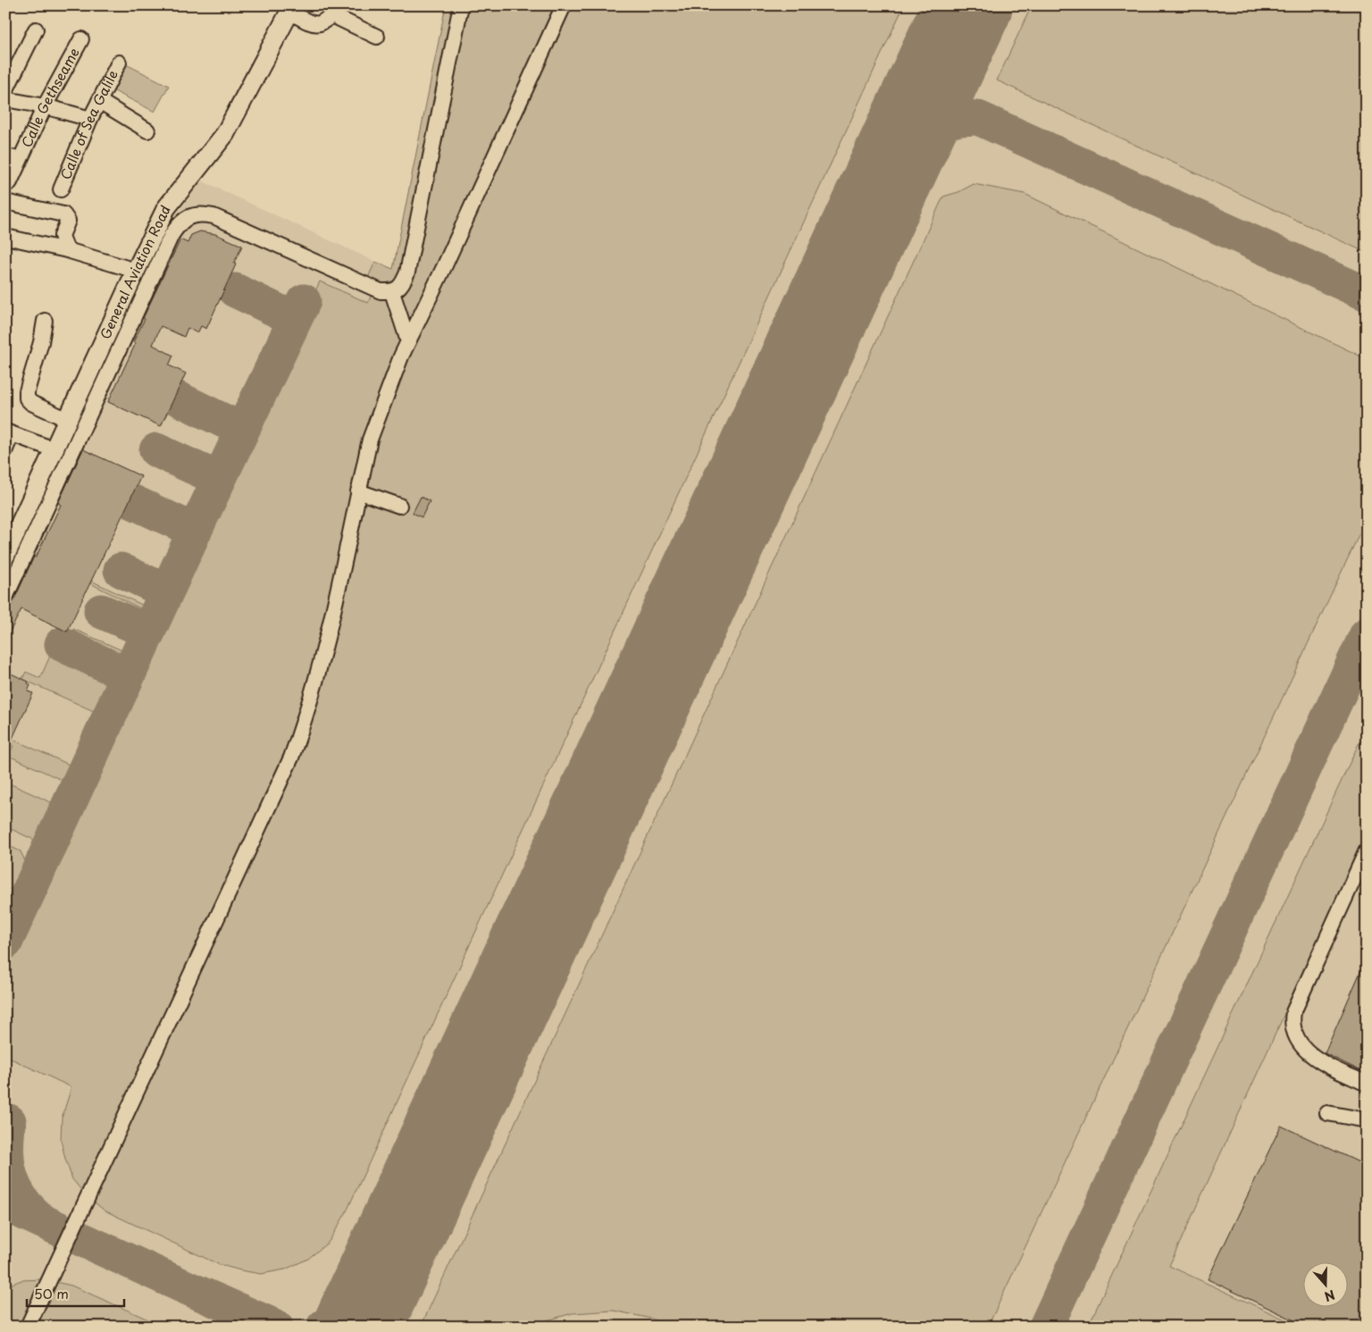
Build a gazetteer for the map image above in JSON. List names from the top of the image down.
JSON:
{
  "streets": {
    "main road": ["General Aviation Road"],
    "street": ["Calle Gethseame", "Calle of Sea Galile"]
  },
  "scale_bar": "50 m",
  "north": "bottom"
}
